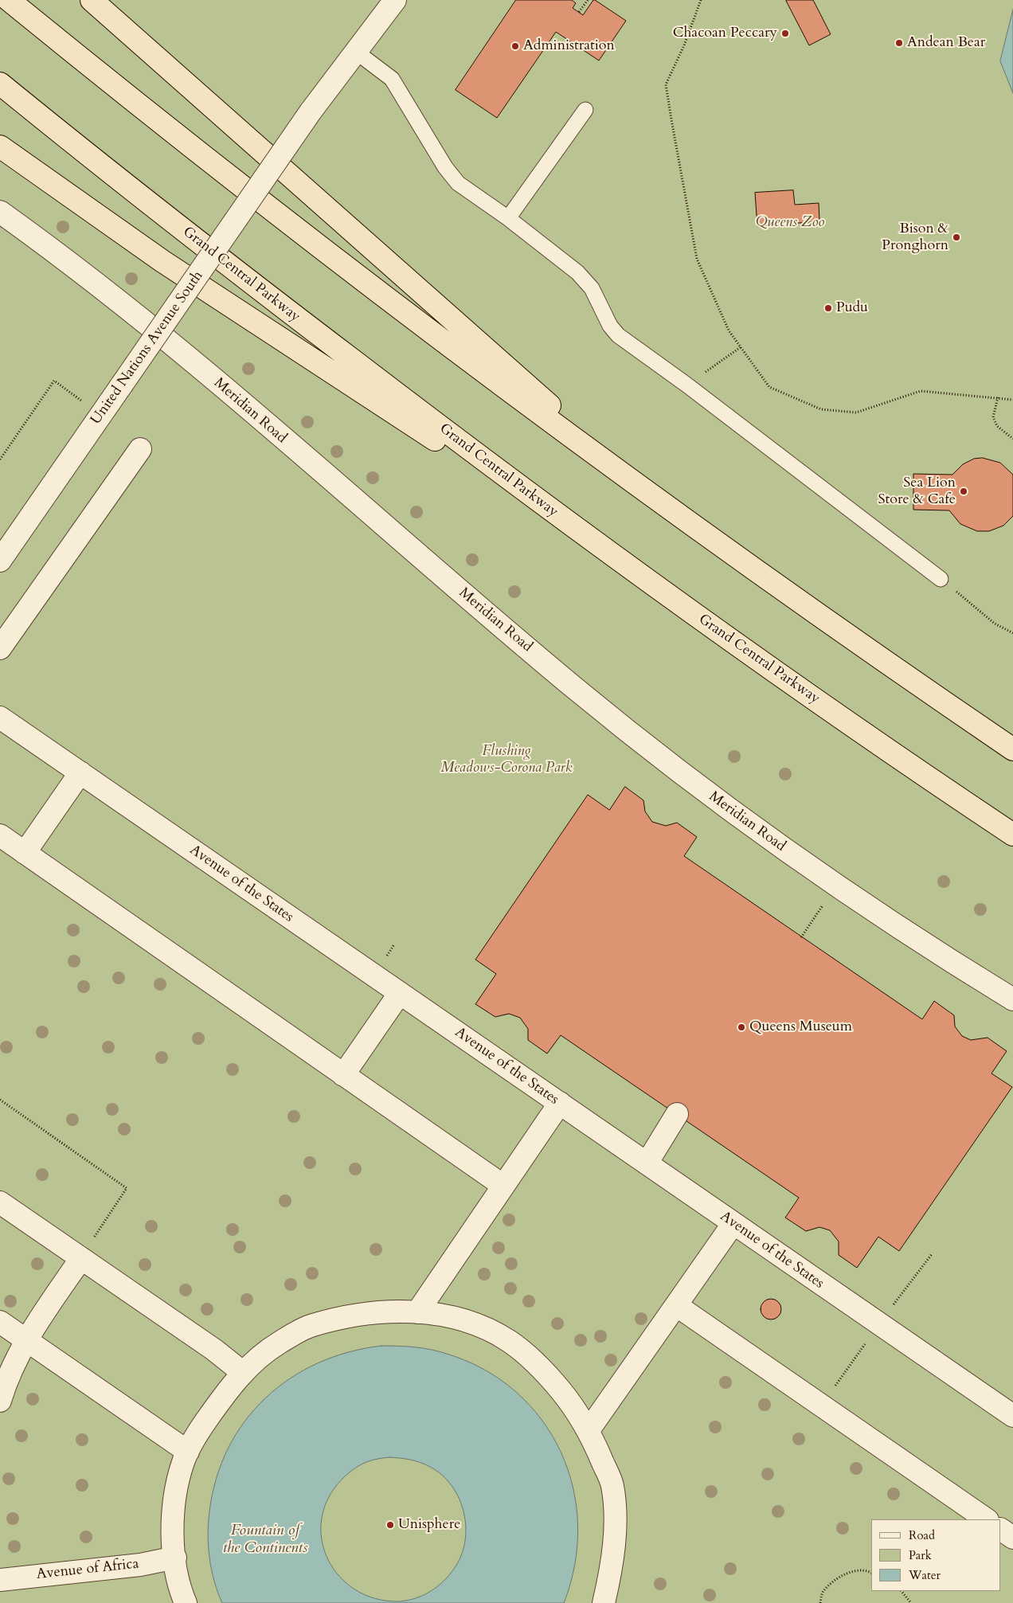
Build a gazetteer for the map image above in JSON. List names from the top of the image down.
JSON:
{
  "streets": {
    "highway": ["Grand Central Parkway"],
    "street": [
      "United Nations Avenue South",
      "Meridian Road",
      "Avenue of the States",
      "Avenue of Africa"
    ]
  },
  "water": ["Fountain of the Continents"],
  "parks": ["Queens Zoo", "Flushing Meadows-Corona Park"],
  "places": [
    "Chacoan Peccary",
    "Andean Bear",
    "Administration",
    "Bison & Pronghorn",
    "Pudu",
    "Sea Lion Store & Cafe",
    "Queens Museum",
    "Unisphere"
  ],
  "legend": ["Road", "Park", "Water"]
}
